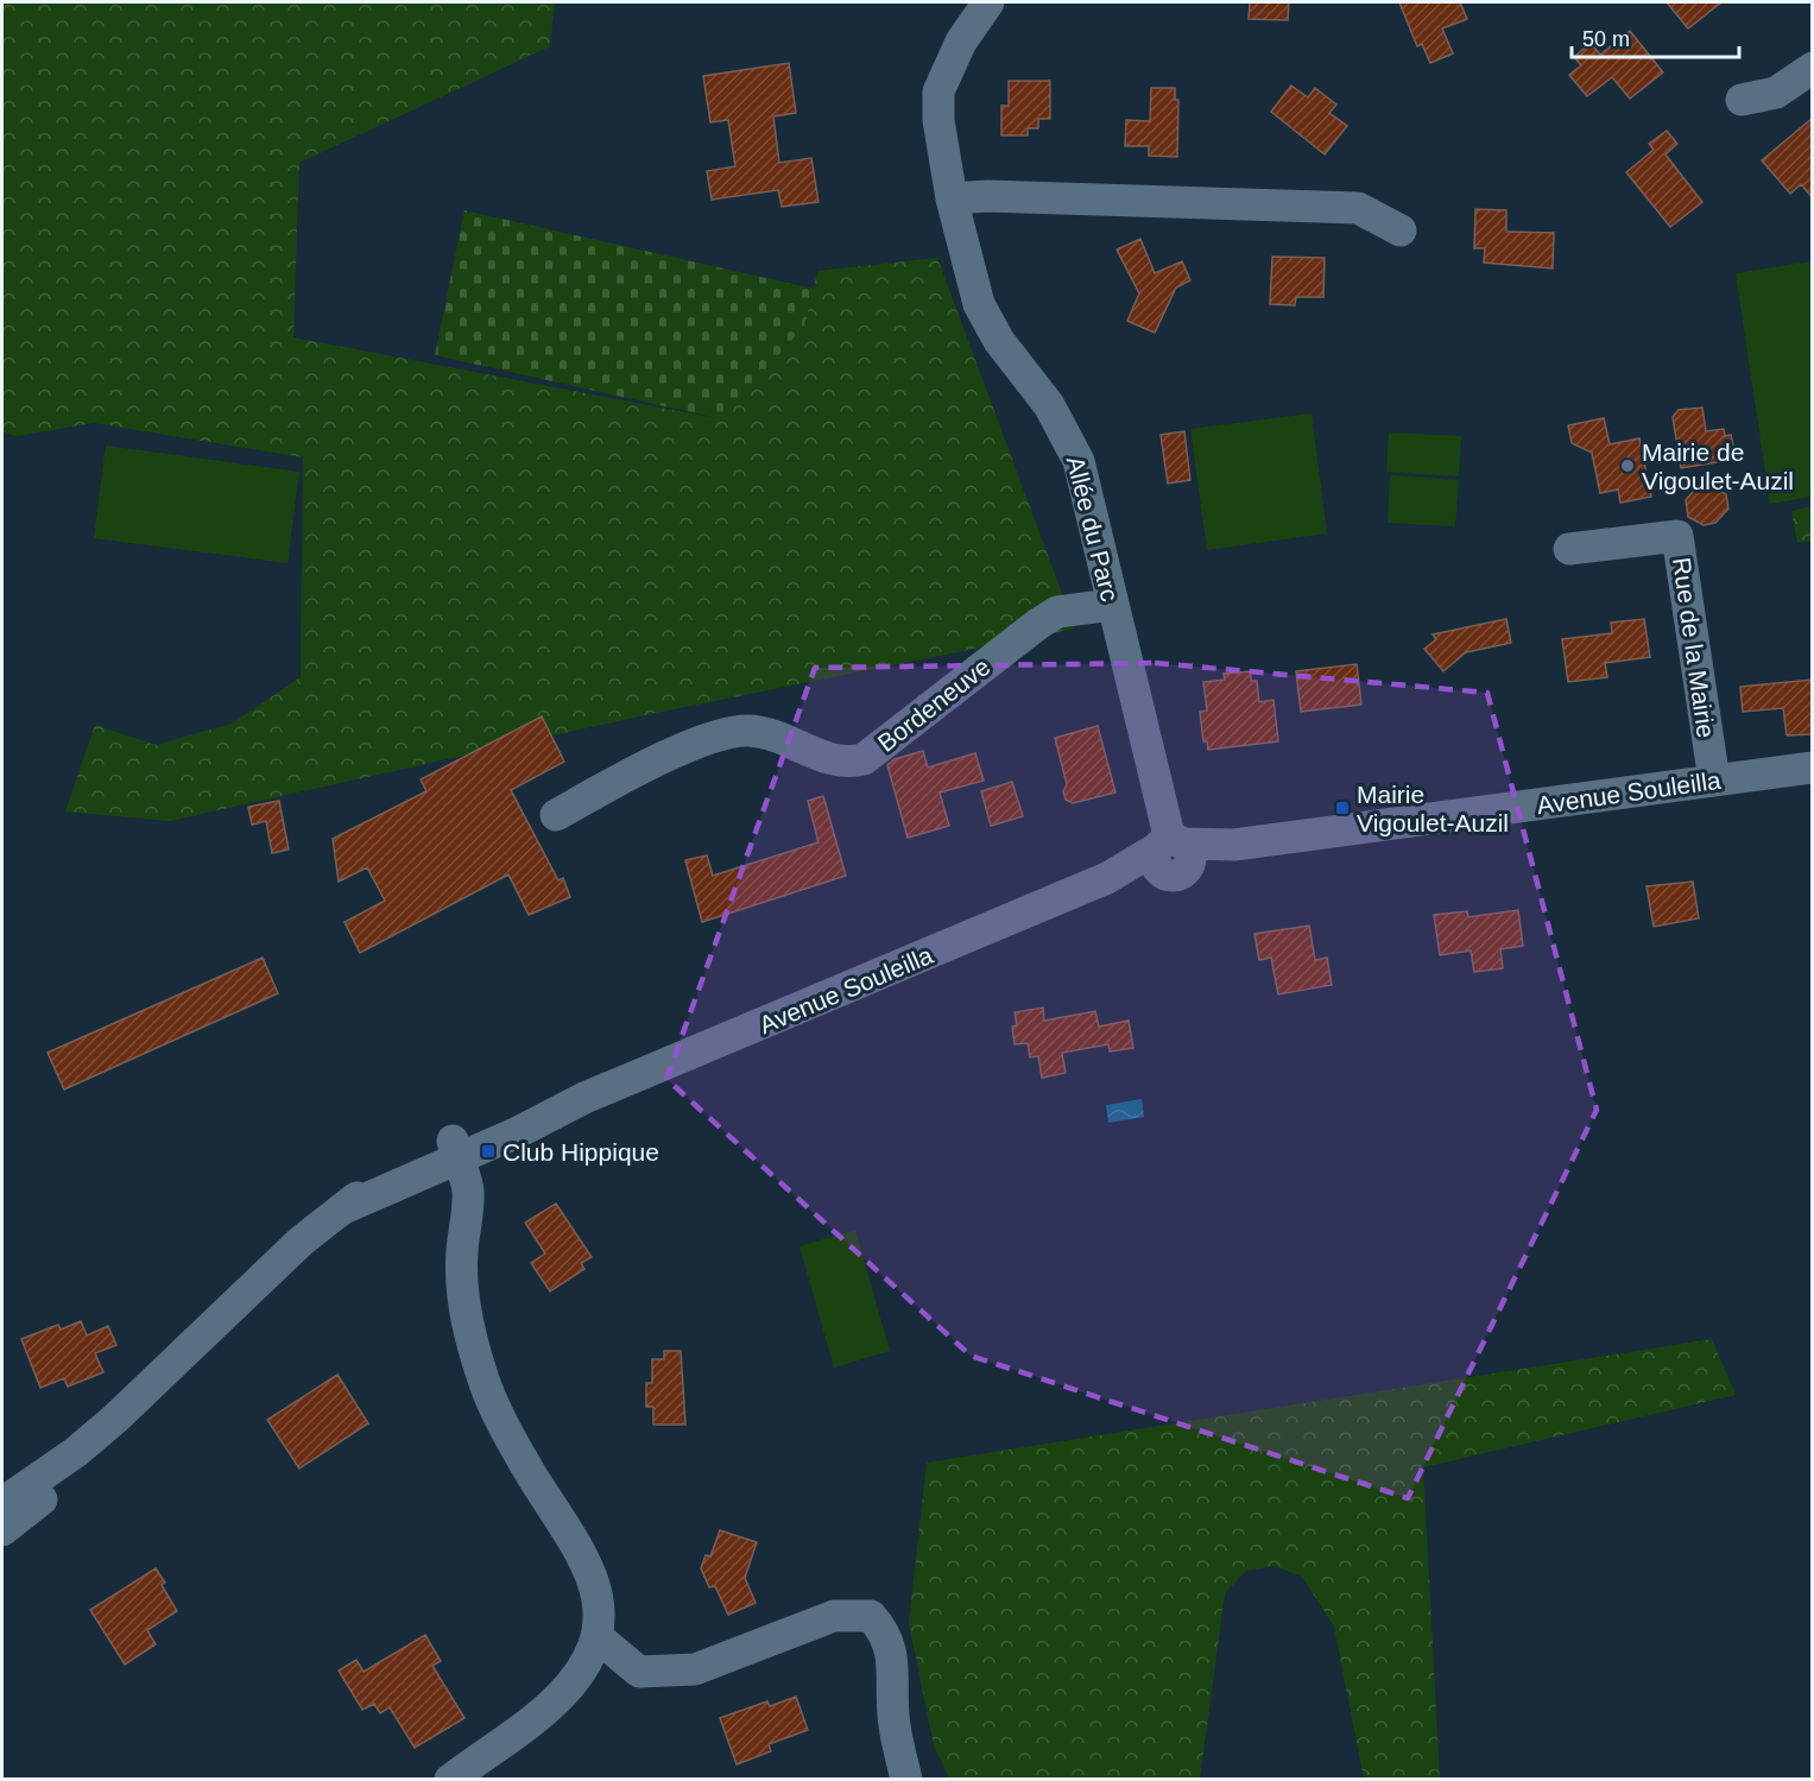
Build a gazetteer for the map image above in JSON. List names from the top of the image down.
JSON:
{
  "streets": {
    "street": [
      "Allée du Parc",
      "Rue de la Mairie",
      "Bordeneuve",
      "Avenue Souleilla"
    ]
  },
  "crossings": [
    ["Allée du Parc", "Bordeneuve"],
    ["Allée du Parc", "Avenue Souleilla"],
    ["Rue de la Mairie", "Avenue Souleilla"]
  ],
  "places": {
    "other": ["Mairie de Vigoulet-Auzil"],
    "transit": ["Mairie Vigoulet-Auzil", "Club Hippique"]
  },
  "scale_bar": "50 m"
}
